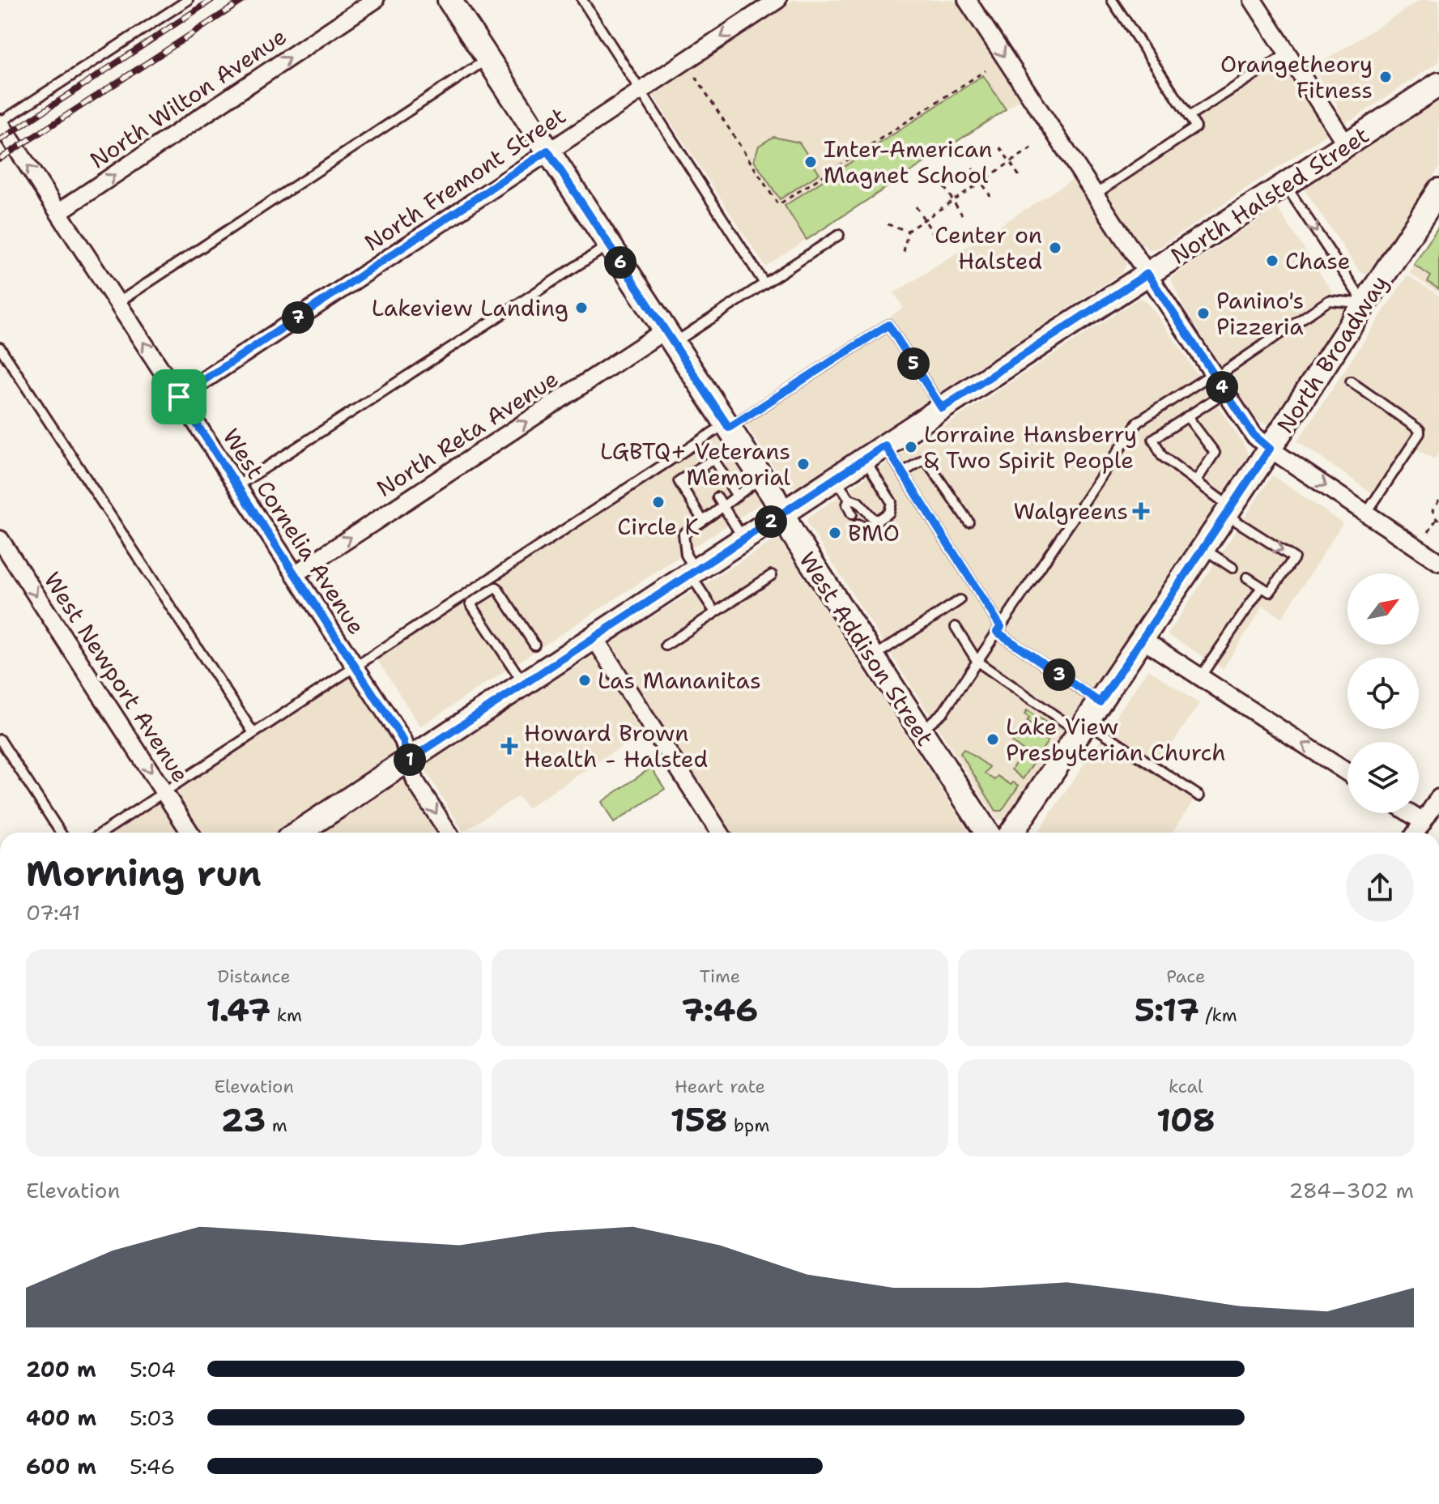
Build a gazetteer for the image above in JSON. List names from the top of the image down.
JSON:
{
  "streets": {
    "main road": ["North Halsted Street", "North Broadway", "West Addison Street"],
    "street": [
      "North Wilton Avenue",
      "North Fremont Street",
      "North Reta Avenue",
      "West Cornelia Avenue",
      "West Newport Avenue"
    ]
  },
  "crossings": [
    ["North Wilton Avenue", "West Cornelia Avenue"],
    ["North Fremont Street", "West Cornelia Avenue"],
    ["North Fremont Street", "West Addison Street"],
    ["North Halsted Street", "West Cornelia Avenue"],
    ["North Halsted Street", "West Addison Street"],
    ["North Reta Avenue", "West Cornelia Avenue"],
    ["North Reta Avenue", "West Addison Street"]
  ],
  "one_way": ["North Wilton Avenue", "North Reta Avenue", "West Newport Avenue"],
  "places": {
    "other": [
      "Orangetheory Fitness",
      "Inter-American Magnet School",
      "Center on Halsted",
      "Chase",
      "Lakeview Landing",
      "Panino's Pizzeria",
      "Lorraine Hansberry & Two Spirit People",
      "LGBTQ+ Veterans Memorial",
      "Circle K",
      "BMO",
      "Las Mananitas",
      "Lake View Presbyterian Church"
    ],
    "health": ["Walgreens", "Howard Brown Health - Halsted"]
  },
  "north": "top right",
  "page": {
    "pins": [
      "6",
      "7",
      "5",
      "4",
      "2",
      "3",
      "1"
    ],
    "heading": ["Morning run", "07:41"],
    "stats": [
      ["Distance", "1.47 km"],
      ["Time", "7:46"],
      ["Pace", "5:17 /km"],
      ["Elevation", "23 m"],
      ["Heart rate", "158 bpm"],
      ["kcal", "108"]
    ],
    "chart": ["Elevation", "284–302 m"],
    "list": [
      {
        "name": "200 m",
        "note": "5:04"
      },
      {
        "name": "400 m",
        "note": "5:03"
      },
      {
        "name": "600 m",
        "note": "5:46"
      }
    ]
  }
}
